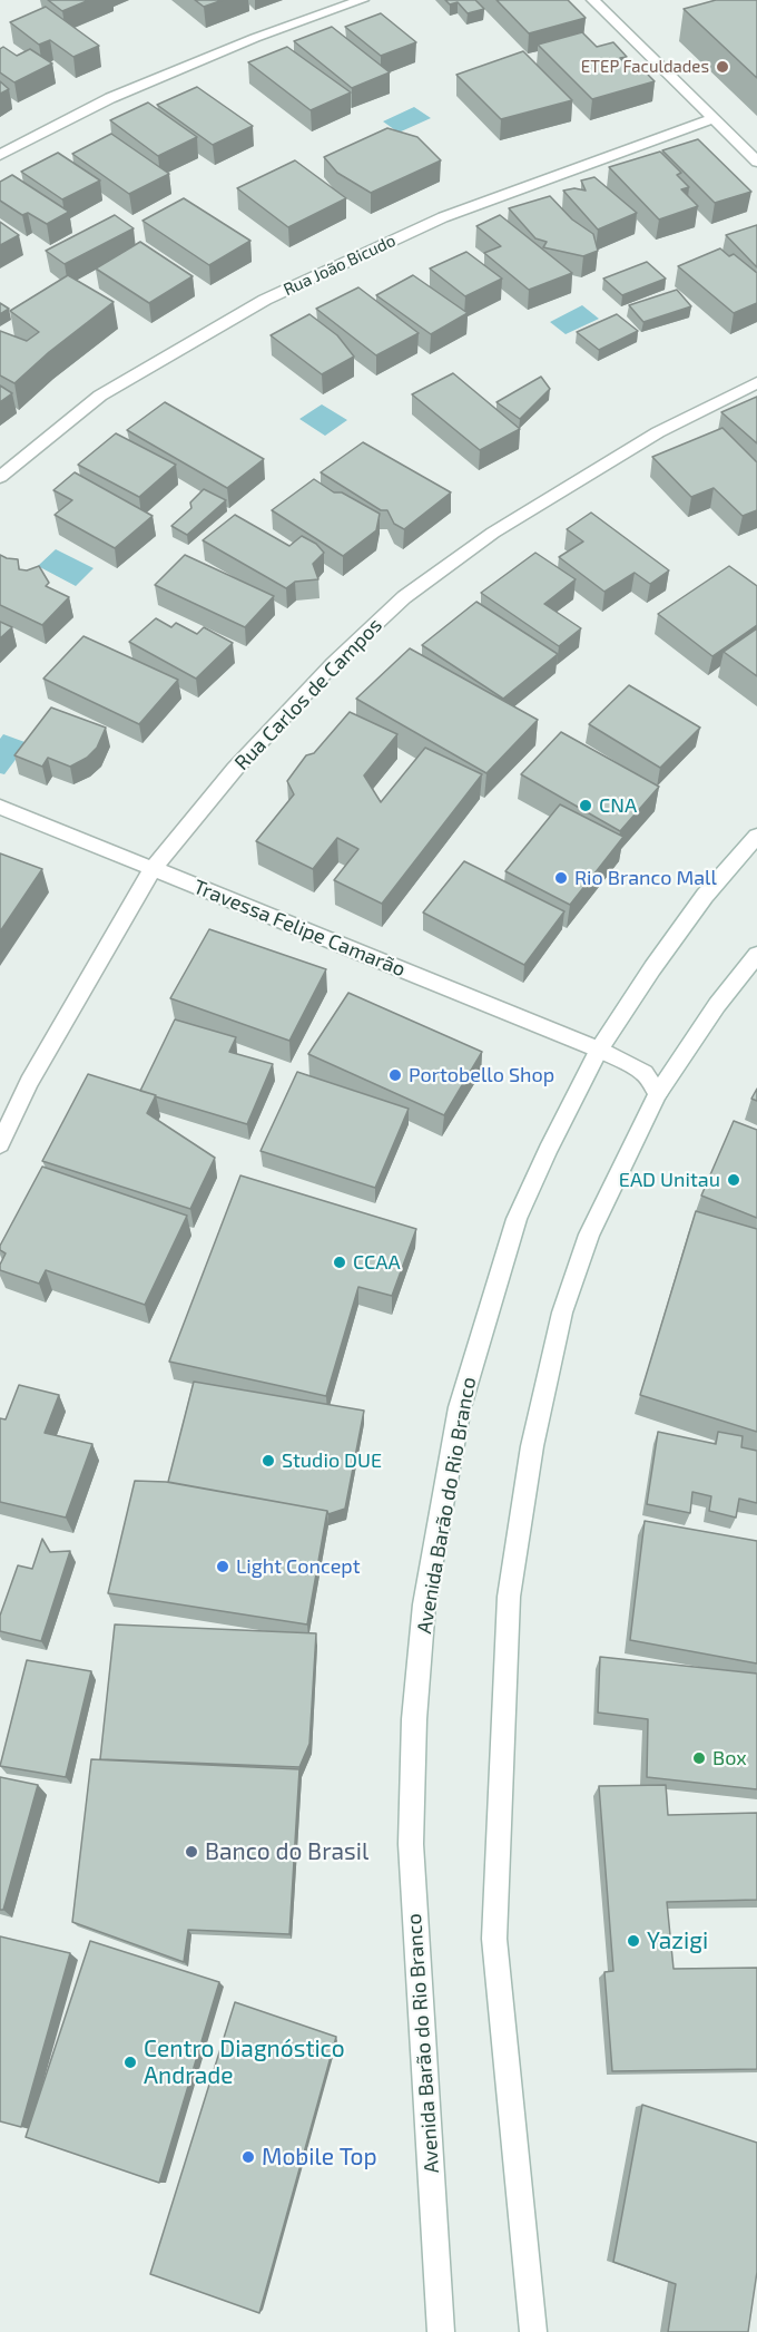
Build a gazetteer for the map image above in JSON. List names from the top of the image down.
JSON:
{
  "streets": {
    "street": [
      "Rua João Bicudo",
      "Rua Carlos de Campos",
      "Travessa Felipe Camarão",
      "Avenida Barão do Rio Branco"
    ]
  },
  "crossings": [
    ["Rua Carlos de Campos", "Travessa Felipe Camarão"],
    ["Travessa Felipe Camarão", "Avenida Barão do Rio Branco"]
  ],
  "places": [
    "ETEP Faculdades",
    "CNA",
    "Rio Branco Mall",
    "Portobello Shop",
    "EAD Unitau",
    "CCAA",
    "Studio DUE",
    "Light Concept",
    "Box",
    "Banco do Brasil",
    "Yazigi",
    "Centro Diagnóstico Andrade",
    "Mobile Top"
  ]
}
